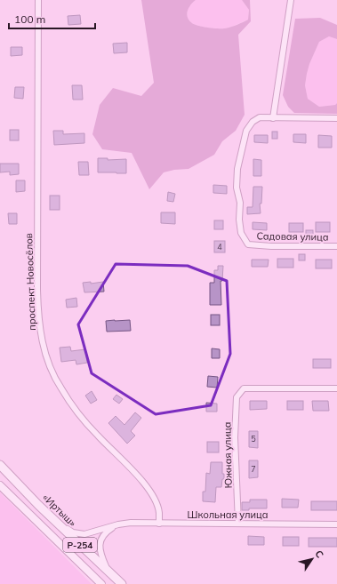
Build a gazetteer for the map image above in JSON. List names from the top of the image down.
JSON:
{
  "streets": {
    "highway": ["«Иртыш»", "Р-254"],
    "street": [
      "Садовая улица",
      "проспект Новосёлов",
      "Южная улица",
      "Школьная улица"
    ]
  },
  "crossings": [
    ["проспект Новосёлов", "Школьная улица"],
    ["Южная улица", "Школьная улица"],
    ["«Иртыш»", "Школьная улица"]
  ],
  "house_numbers": ["4", "5", "7"],
  "scale_bar": "100 m",
  "north": "top right"
}
